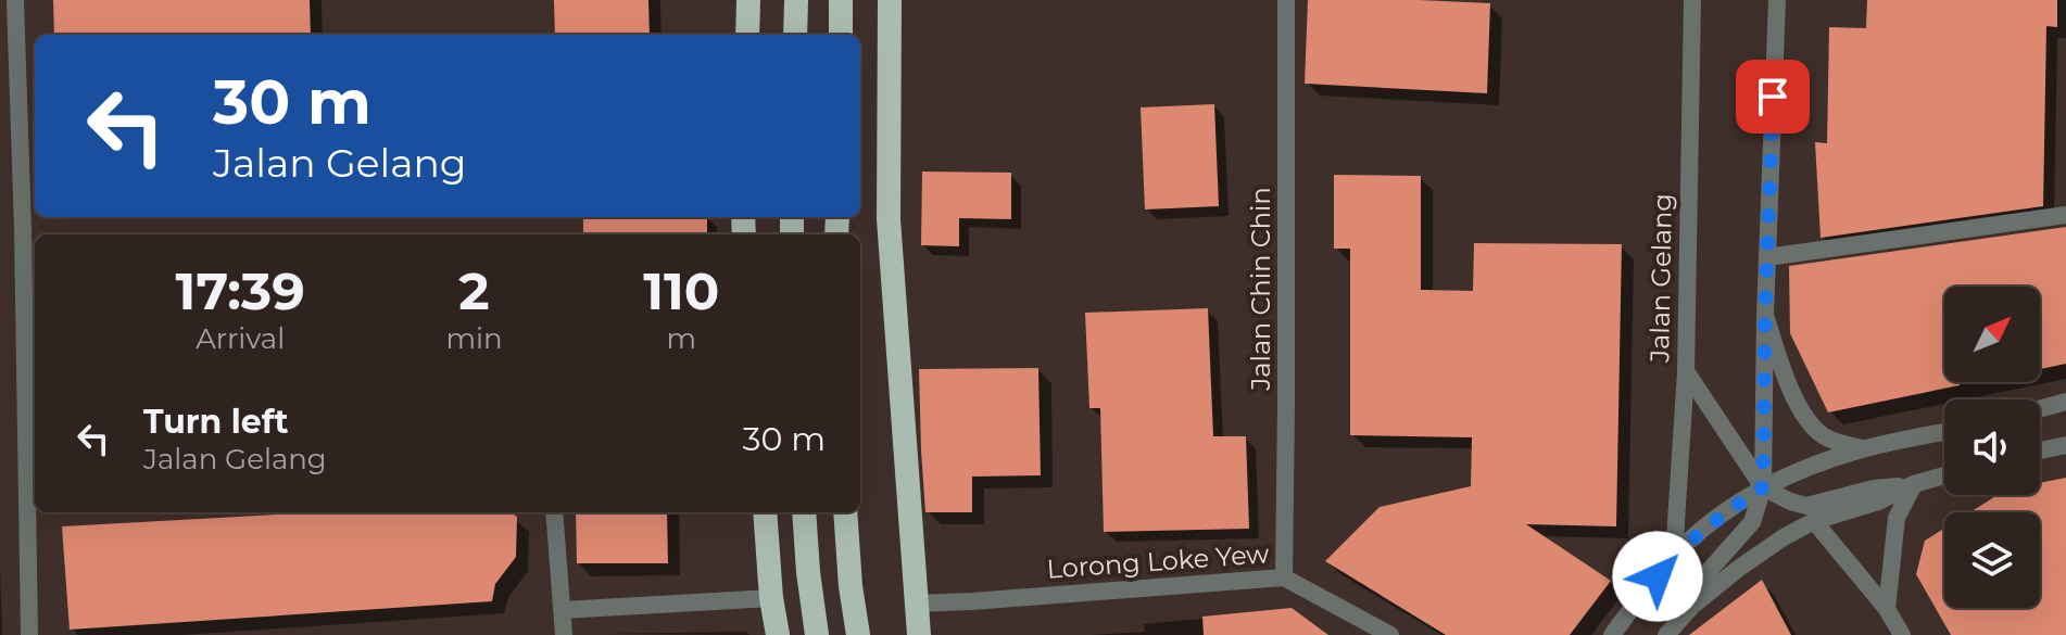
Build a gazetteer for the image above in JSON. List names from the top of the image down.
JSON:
{
  "streets": {
    "street": ["Jalan Gelang", "Jalan Chin Chin", "Lorong Loke Yew"]
  },
  "crossings": [
    ["Jalan Chin Chin", "Lorong Loke Yew"]
  ],
  "north": "top right",
  "page": {
    "turn": ["30 m", "Jalan Gelang"],
    "eta": [
      "17:39",
      "Arrival",
      "2",
      "min",
      "110",
      "m"
    ],
    "list": [
      {
        "name": "Turn left",
        "note": "Jalan Gelang",
        "value": "30 m"
      }
    ]
  }
}
